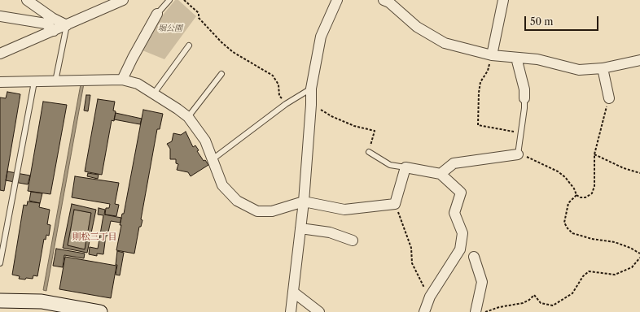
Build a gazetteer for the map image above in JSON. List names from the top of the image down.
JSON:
{
  "districts": ["則松三丁目"],
  "parks": ["堀公園"],
  "scale_bar": "50 m"
}
